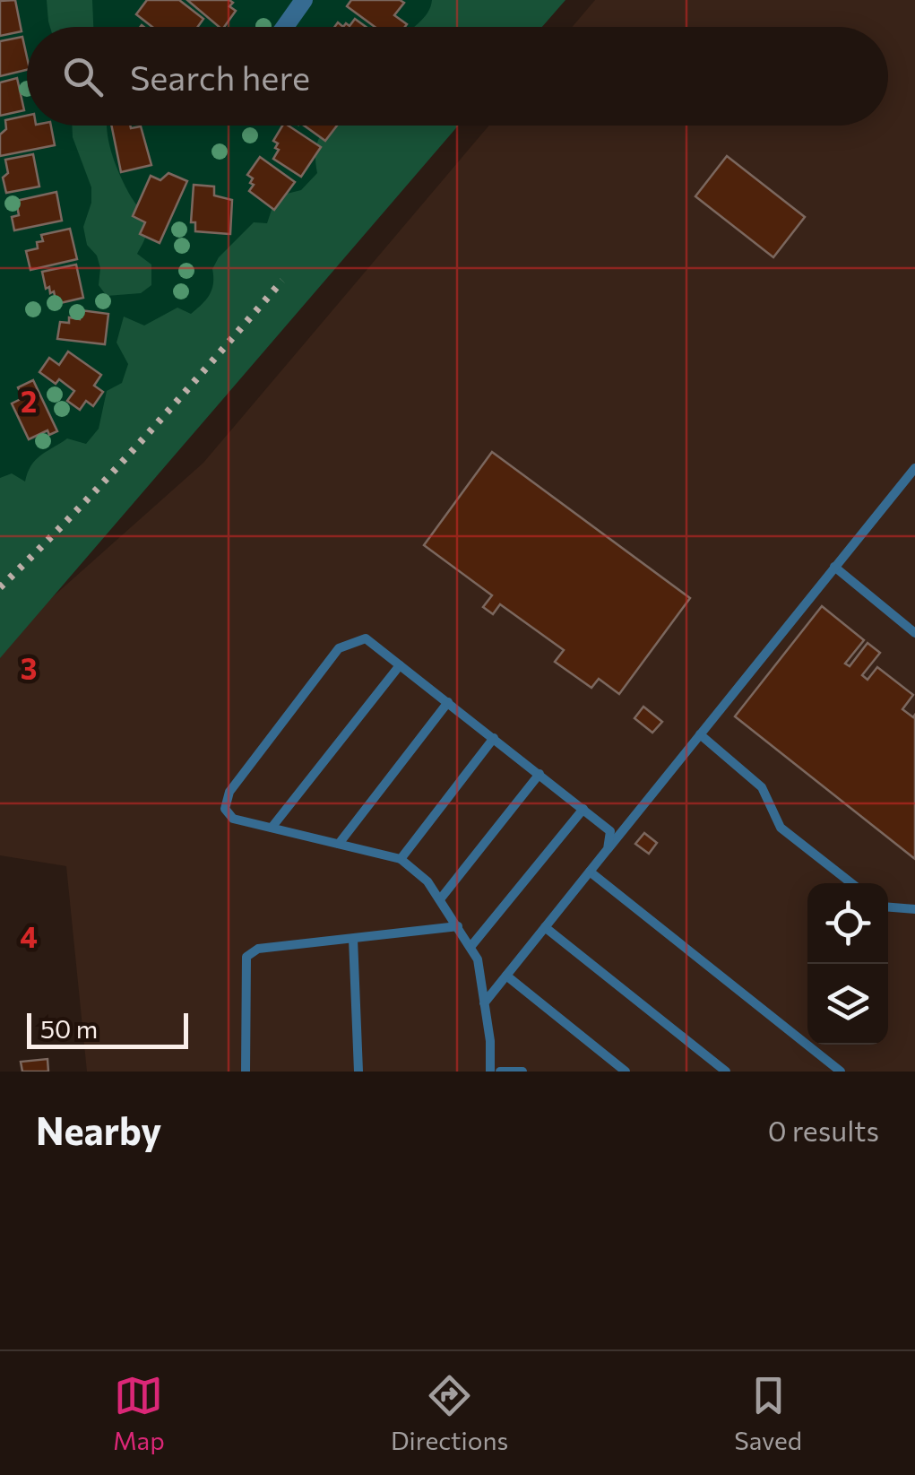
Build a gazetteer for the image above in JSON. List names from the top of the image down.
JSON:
{
  "scale_bar": "50 m",
  "page": {
    "search": "Search here",
    "scale": "50 m",
    "heading": ["Nearby", "0 results"],
    "nav": ["Map", "Directions", "Saved"]
  },
  "grid": {
    "rows": ["2", "3", "4"]
  }
}
